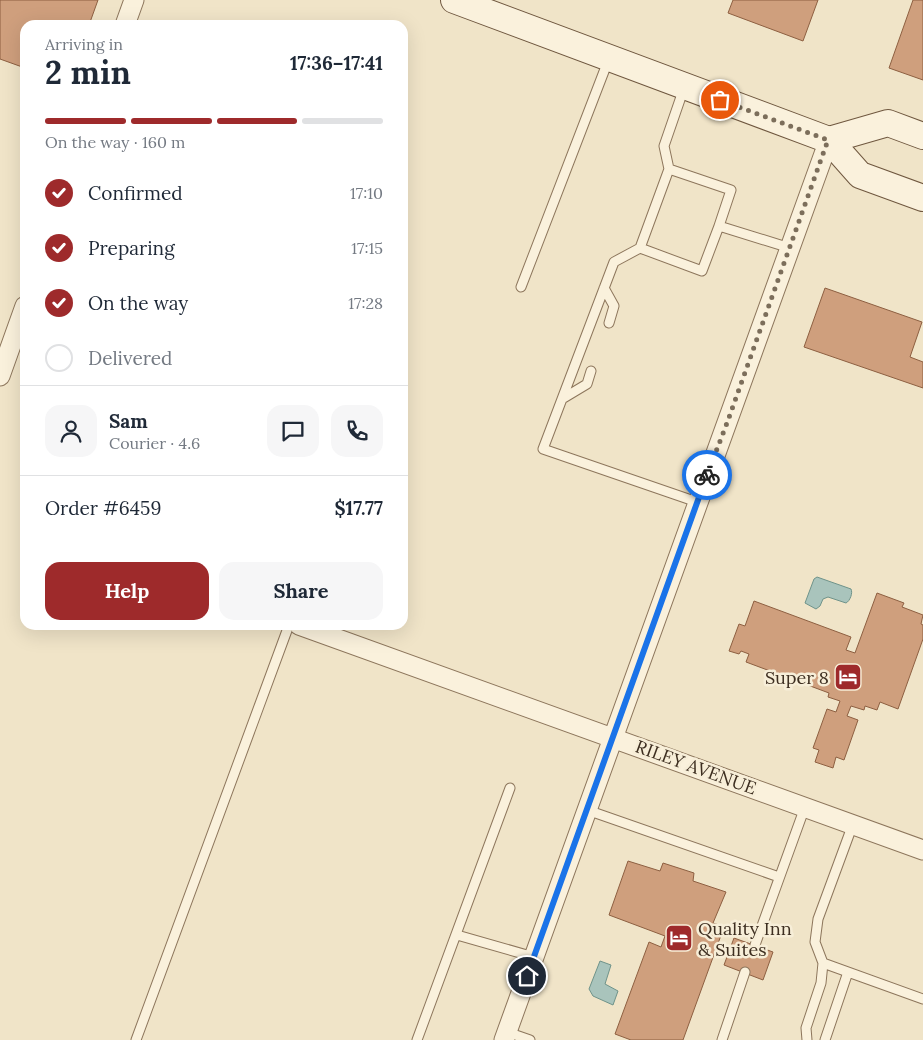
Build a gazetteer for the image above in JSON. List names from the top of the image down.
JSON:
{
  "streets": {
    "street": ["RILEY AVENUE"]
  },
  "places": {
    "hotel": ["Super 8", "Quality Inn & Suites"]
  },
  "page": {
    "heading": ["2 min", "Arriving in", "17:36–17:41"],
    "panel": [
      "Sam",
      "Courier · 4.6",
      "Order #6459",
      "$17.77"
    ],
    "bar": "On the way · 160 m",
    "list": [
      ["Confirmed", "17:10"],
      ["Preparing", "17:15"],
      ["On the way", "17:28"],
      "Delivered"
    ],
    "buttons": ["Help", "Share"]
  }
}
